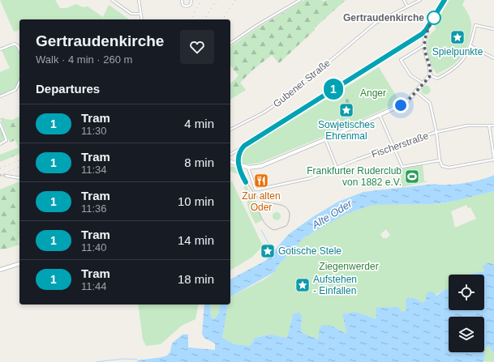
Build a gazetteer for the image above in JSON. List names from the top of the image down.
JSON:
{
  "streets": {
    "street": ["Gubener Straße", "Fischerstraße"]
  },
  "water": ["Alte Oder"],
  "parks": ["Anger", "Ziegenwerder"],
  "places": {
    "other": ["Gertraudenkirche"],
    "place": [
      "Spielpunkte",
      "Sowjetisches Ehrenmal",
      "Gotische Stele",
      "Aufstehen - Einfallen"
    ],
    "sports": ["Frankfurter Ruderclub von 1882 e.V."],
    "restaurant": ["Zur alten Oder"]
  },
  "lines": ["tram line 1"],
  "page": {
    "on_map": "1",
    "heading": [
      ["Gertraudenkirche", "Walk · 4 min · 260 m"],
      "Departures"
    ],
    "list": [
      {
        "mark": "1",
        "name": "Tram",
        "note": "11:30",
        "value": "4 min"
      },
      {
        "mark": "1",
        "name": "Tram",
        "note": "11:34",
        "value": "8 min"
      },
      {
        "mark": "1",
        "name": "Tram",
        "note": "11:36",
        "value": "10 min"
      },
      {
        "mark": "1",
        "name": "Tram",
        "note": "11:40",
        "value": "14 min"
      },
      {
        "mark": "1",
        "name": "Tram",
        "note": "11:44",
        "value": "18 min"
      }
    ]
  }
}
